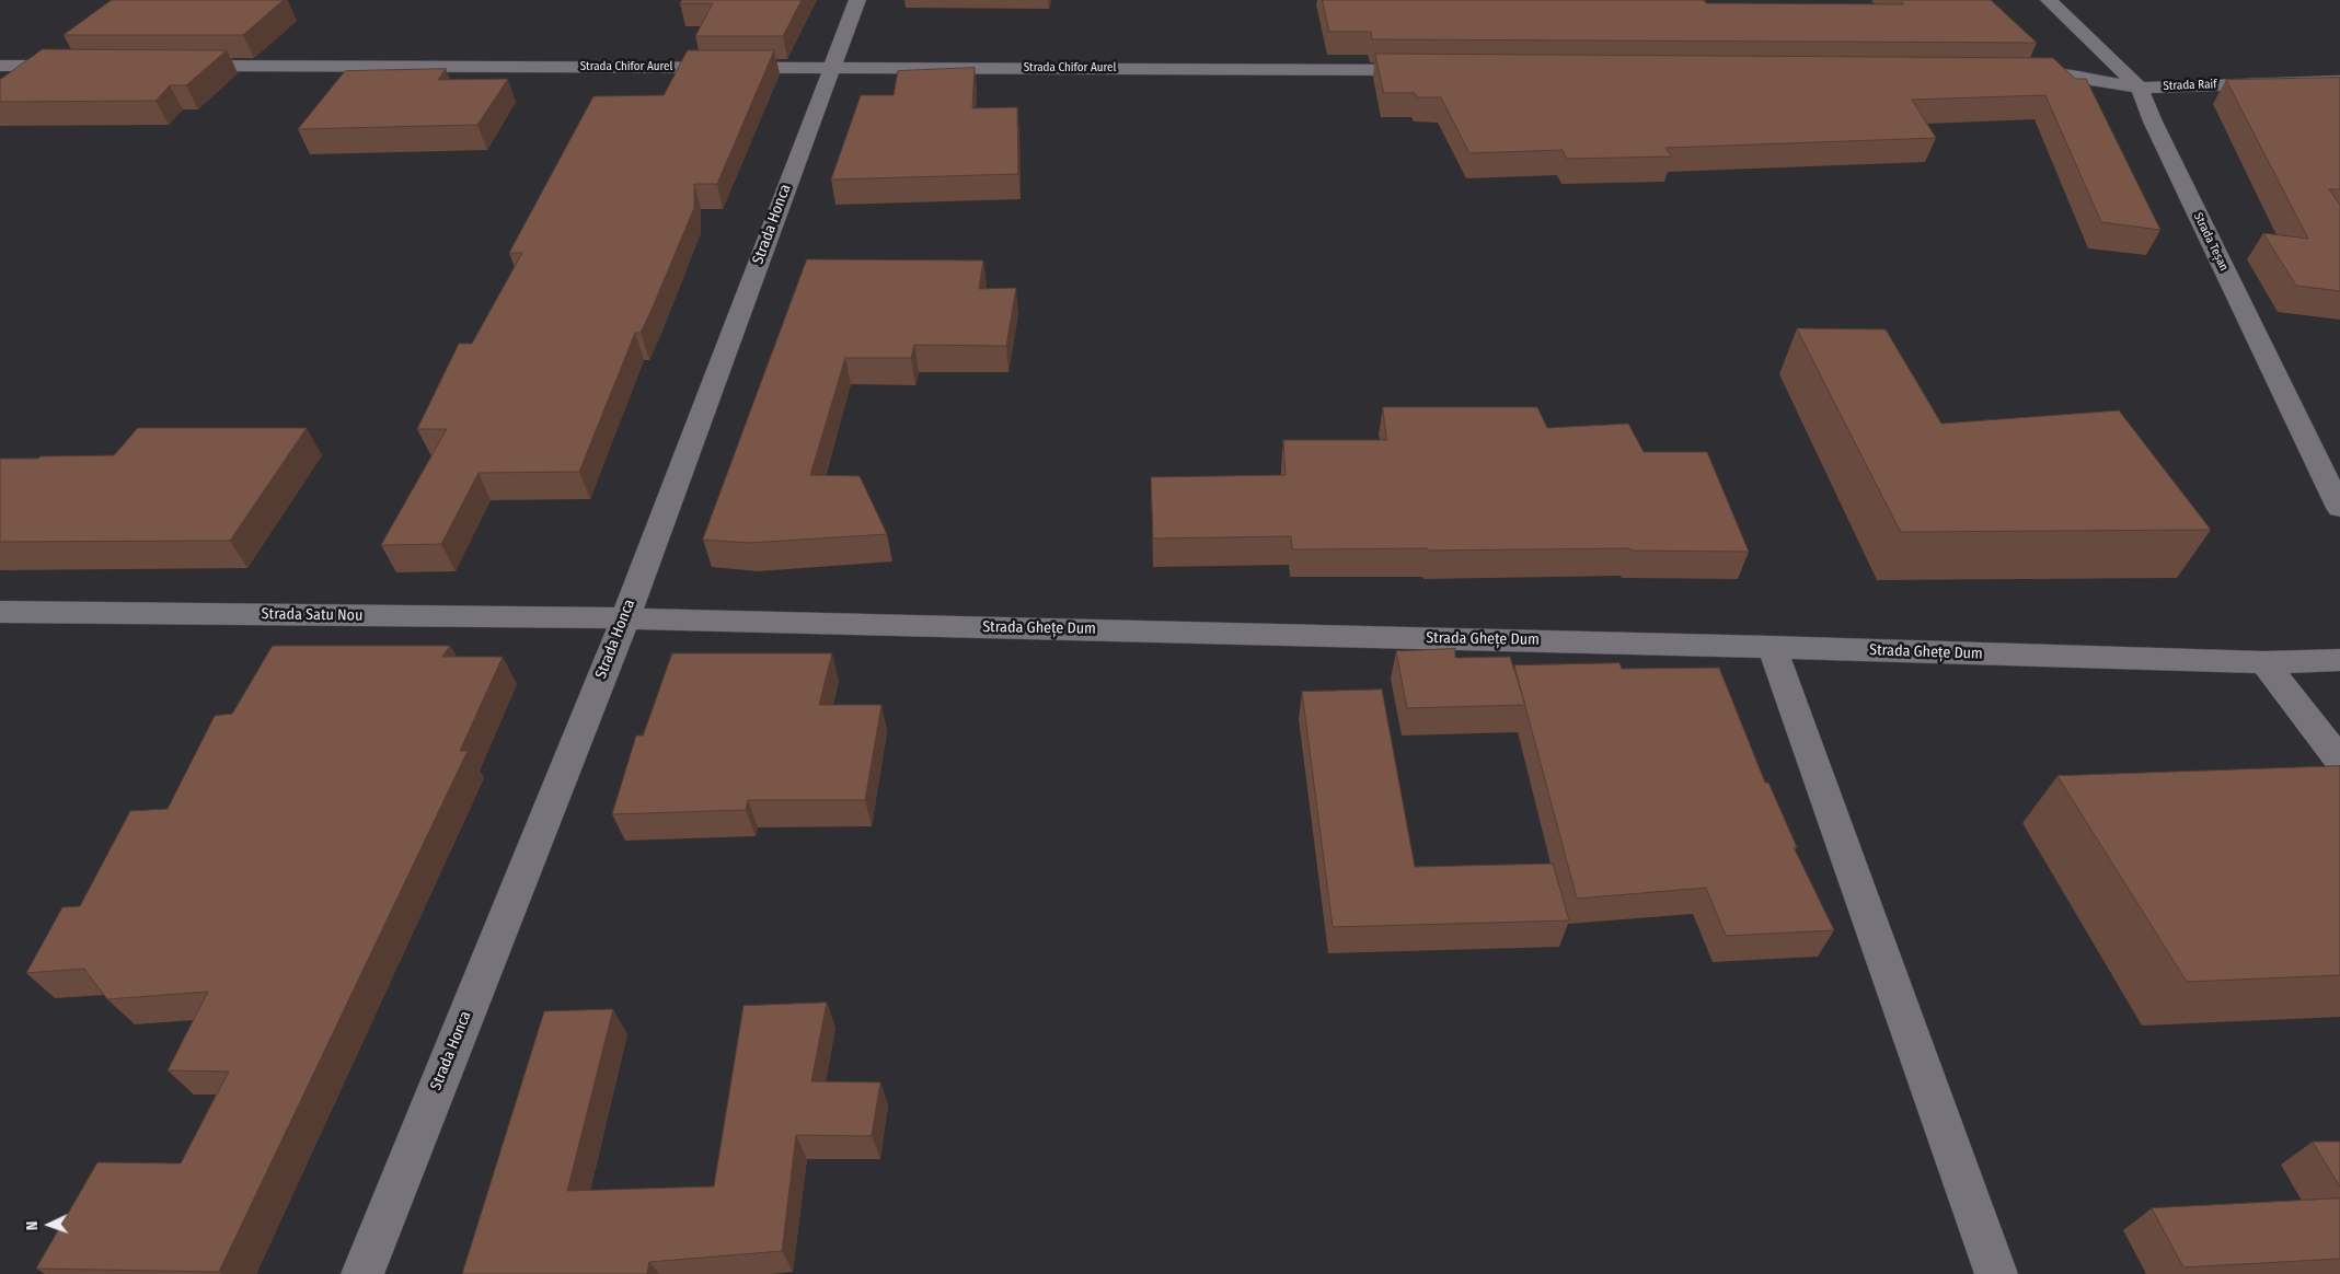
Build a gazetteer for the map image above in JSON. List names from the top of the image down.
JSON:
{
  "streets": {
    "street": [
      "Strada Chifor Aurel",
      "Strada Raif",
      "Strada Honca",
      "Strada Teșan",
      "Strada Satu Nou",
      "Strada Ghețe Dum"
    ]
  },
  "crossings": [
    ["Strada Chifor Aurel", "Strada Honca"],
    ["Strada Raif", "Strada Teșan"],
    ["Strada Honca", "Strada Satu Nou"],
    ["Strada Honca", "Strada Ghețe Dum"],
    ["Strada Satu Nou", "Strada Ghețe Dum"]
  ],
  "north": "left"
}
